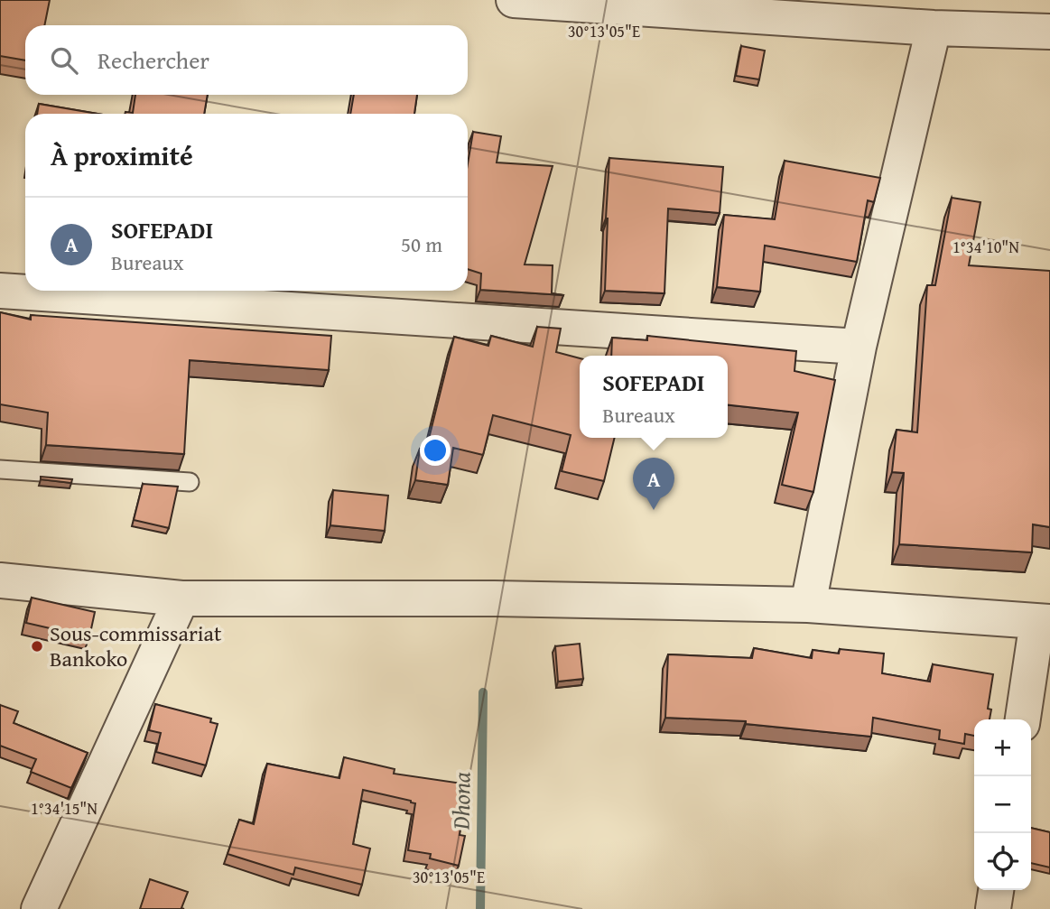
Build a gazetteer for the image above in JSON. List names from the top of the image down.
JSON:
{
  "water": ["Dhona"],
  "places": ["Sous-commissariat Bankoko"],
  "page": {
    "search": "Rechercher",
    "heading": "À proximité",
    "list": [
      {
        "mark": "A",
        "name": "SOFEPADI",
        "note": "Bureaux",
        "value": "50 m"
      }
    ],
    "popup": ["SOFEPADI", "Bureaux"],
    "pins": "A",
    "map_buttons": ["+", "−"]
  },
  "coordinates": ["30°13'05\"E", "1°34'10\"N", "1°34'15\"N"]
}
